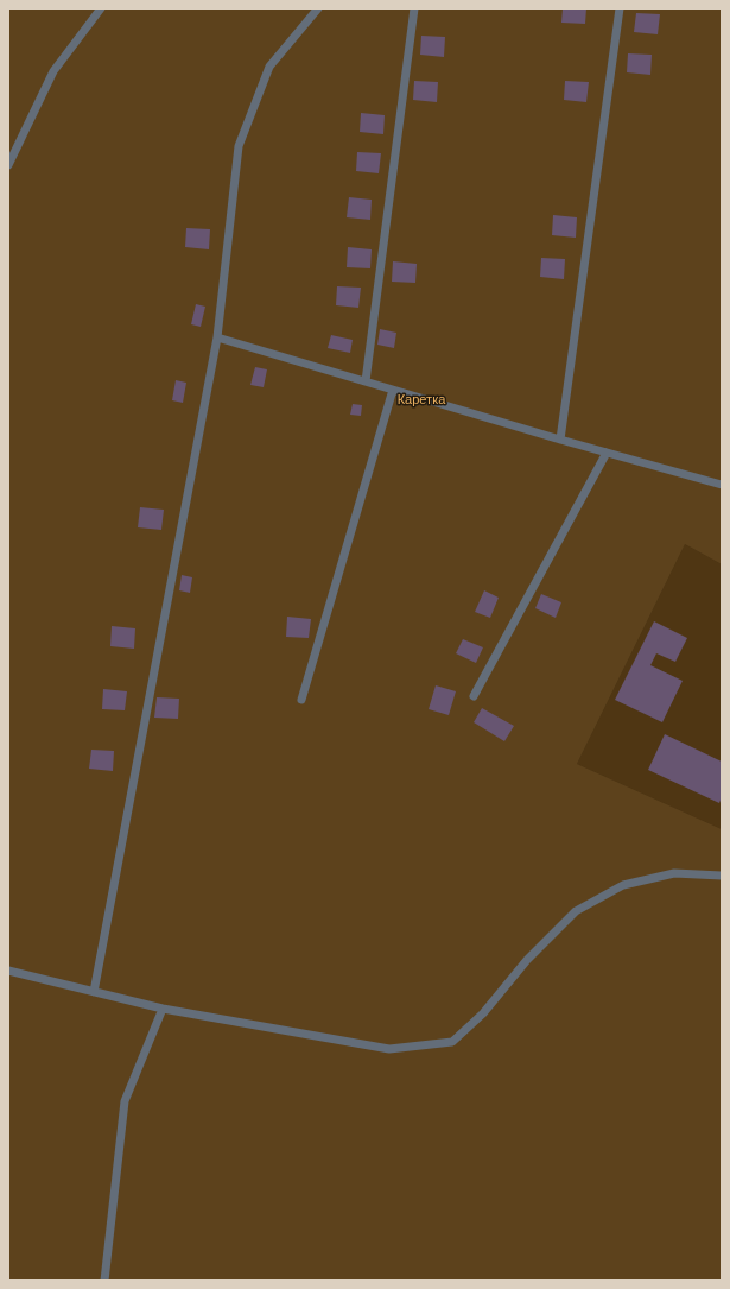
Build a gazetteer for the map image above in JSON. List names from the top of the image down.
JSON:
{
  "parks": ["Каретка"]
}
